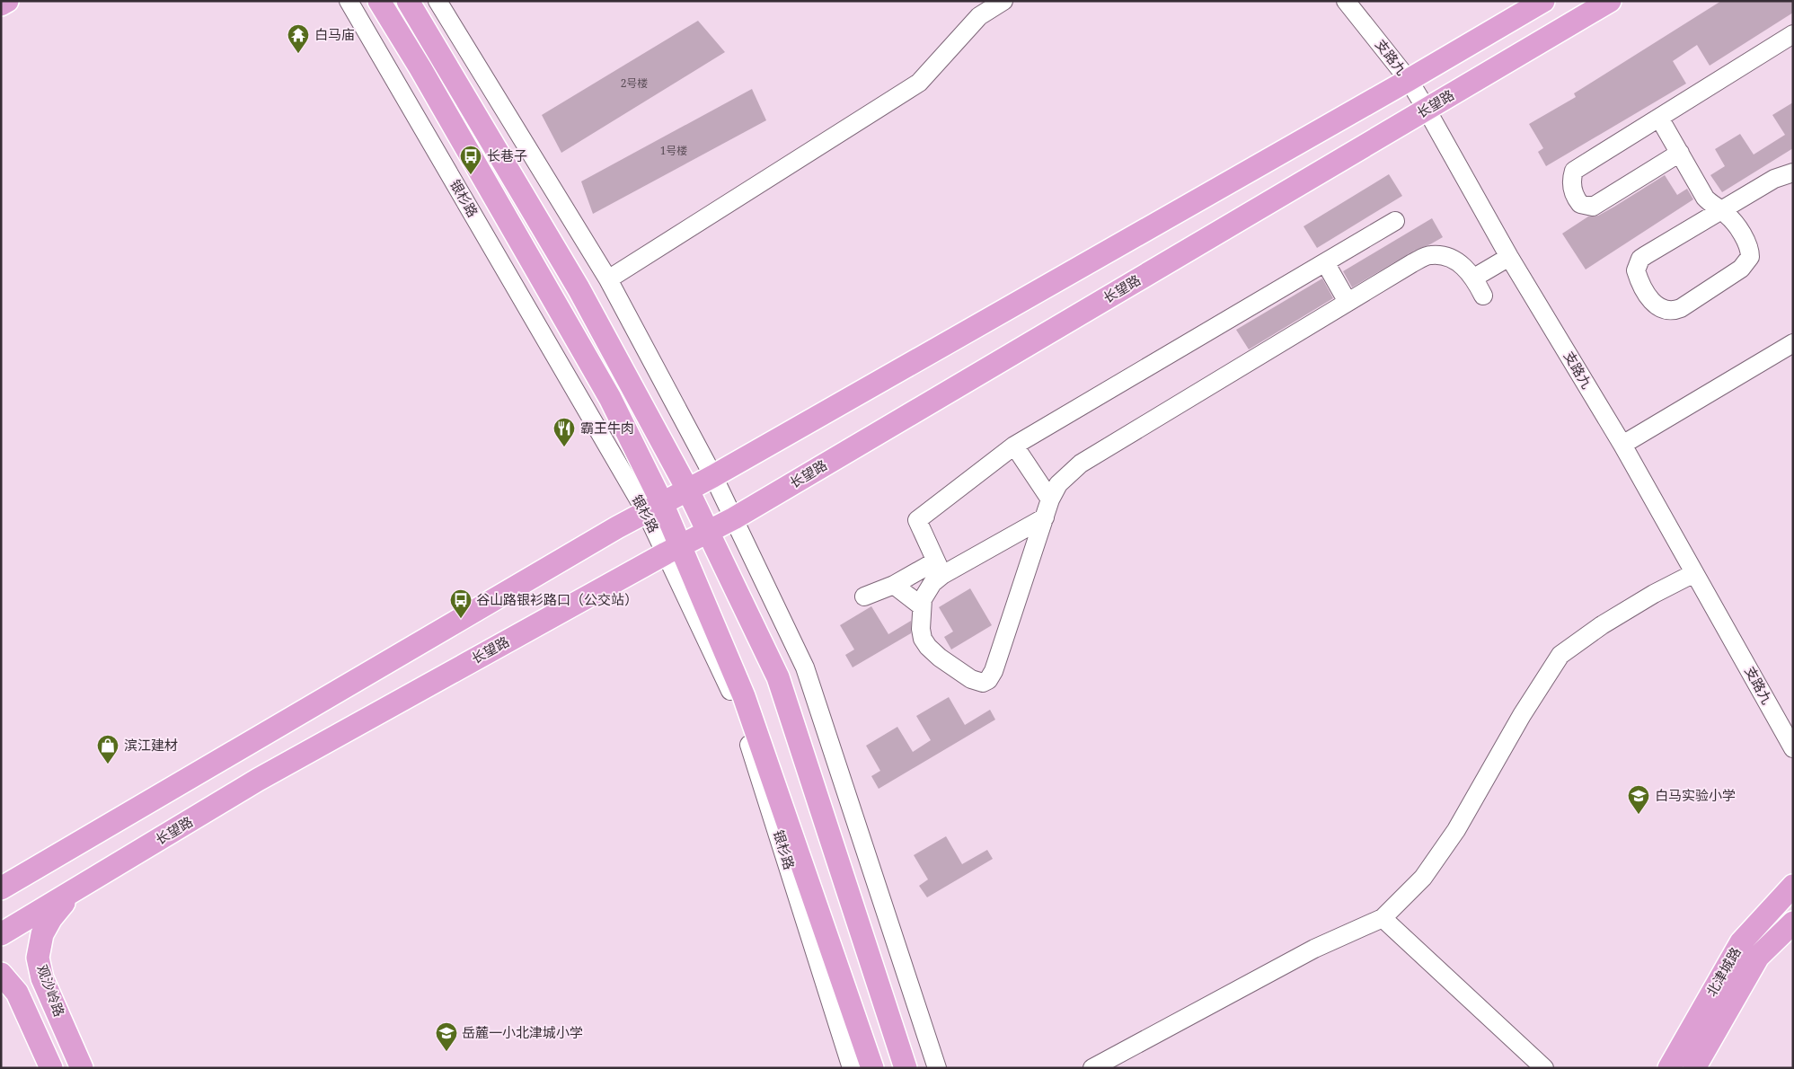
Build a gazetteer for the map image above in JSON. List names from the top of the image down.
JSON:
{
  "streets": {
    "main road": [
      "长望路",
      "银杉路",
      "北津城路",
      "观沙岭路"
    ],
    "street": ["支路九"]
  },
  "crossings": [
    ["支路九", "长望路"],
    ["长望路", "银杉路"],
    ["长望路", "观沙岭路"]
  ],
  "places": {
    "temple": ["白马庙"],
    "bus stop": ["长巷子", "谷山路银衫路口（公交站）"],
    "restaurant": ["霸王牛肉"],
    "shop": ["滨江建材"],
    "school or university": ["白马实验小学", "岳麓一小北津城小学"]
  },
  "house_numbers": ["2号楼", "1号楼"]
}
